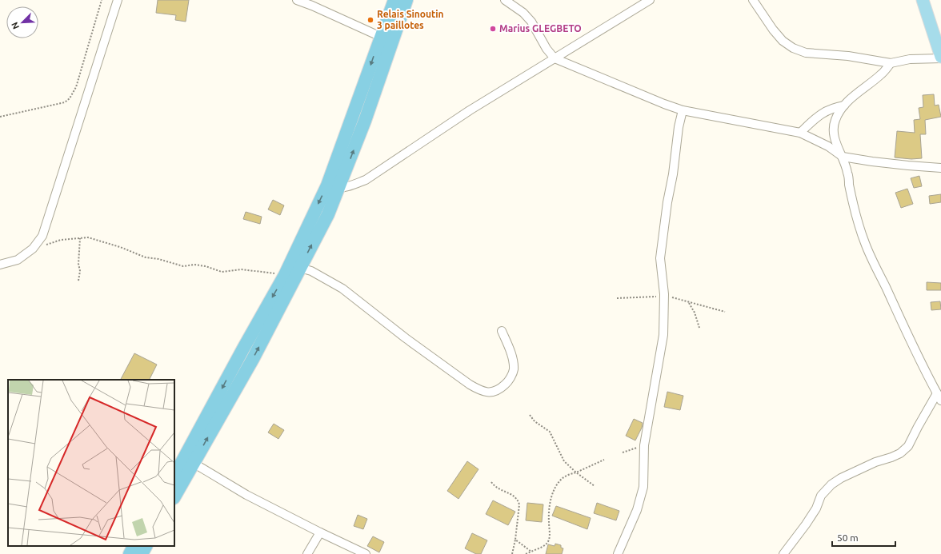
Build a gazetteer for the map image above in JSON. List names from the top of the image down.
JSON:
{
  "places": ["Relais Sinoutin 3 paillotes", "Marius GLEGBETO"],
  "scale_bar": "50 m",
  "north": "bottom left"
}
